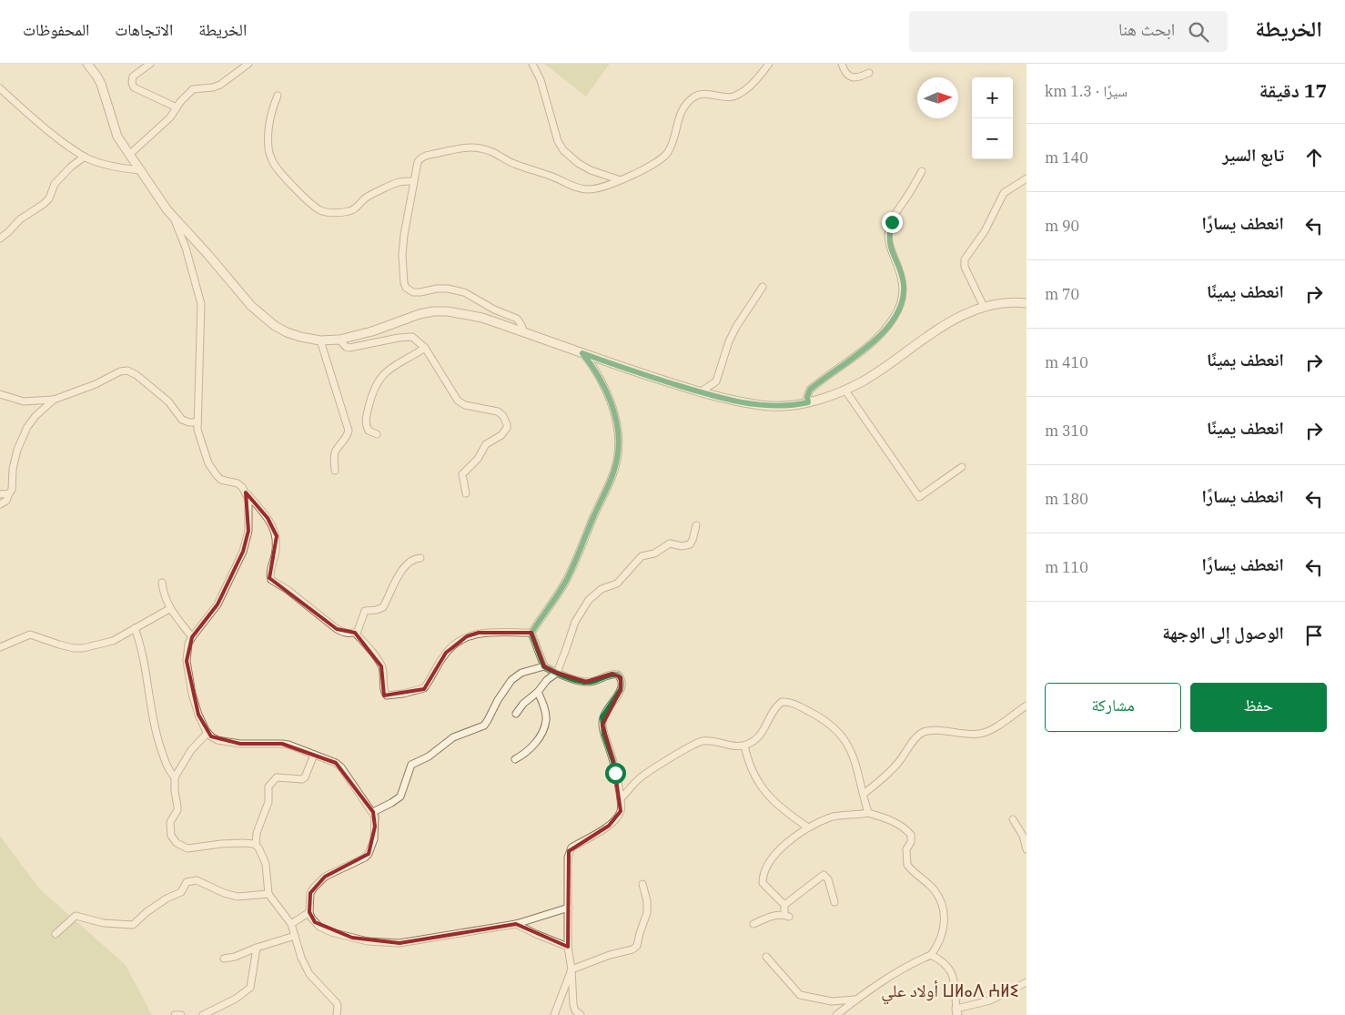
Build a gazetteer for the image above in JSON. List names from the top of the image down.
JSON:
{
  "districts": ["أولاد علي ⵡⵍⴰⴷ ⵄⵍⵉ"],
  "north": "right",
  "page": {
    "header": "الخريطة",
    "search": "ابحث هنا",
    "nav": ["الخريطة", "الاتجاهات", "المحفوظات"],
    "heading": ["17 دقيقة", "سيرًا · 1.3 km"],
    "map_buttons": ["+", "−"],
    "list": [
      ["تابع السير", "140 m"],
      ["انعطف يسارًا", "90 m"],
      ["انعطف يمينًا", "70 m"],
      ["انعطف يمينًا", "410 m"],
      ["انعطف يمينًا", "310 m"],
      ["انعطف يسارًا", "180 m"],
      ["انعطف يسارًا", "110 m"],
      "الوصول إلى الوجهة"
    ],
    "buttons": ["حفظ", "مشاركة"]
  }
}
